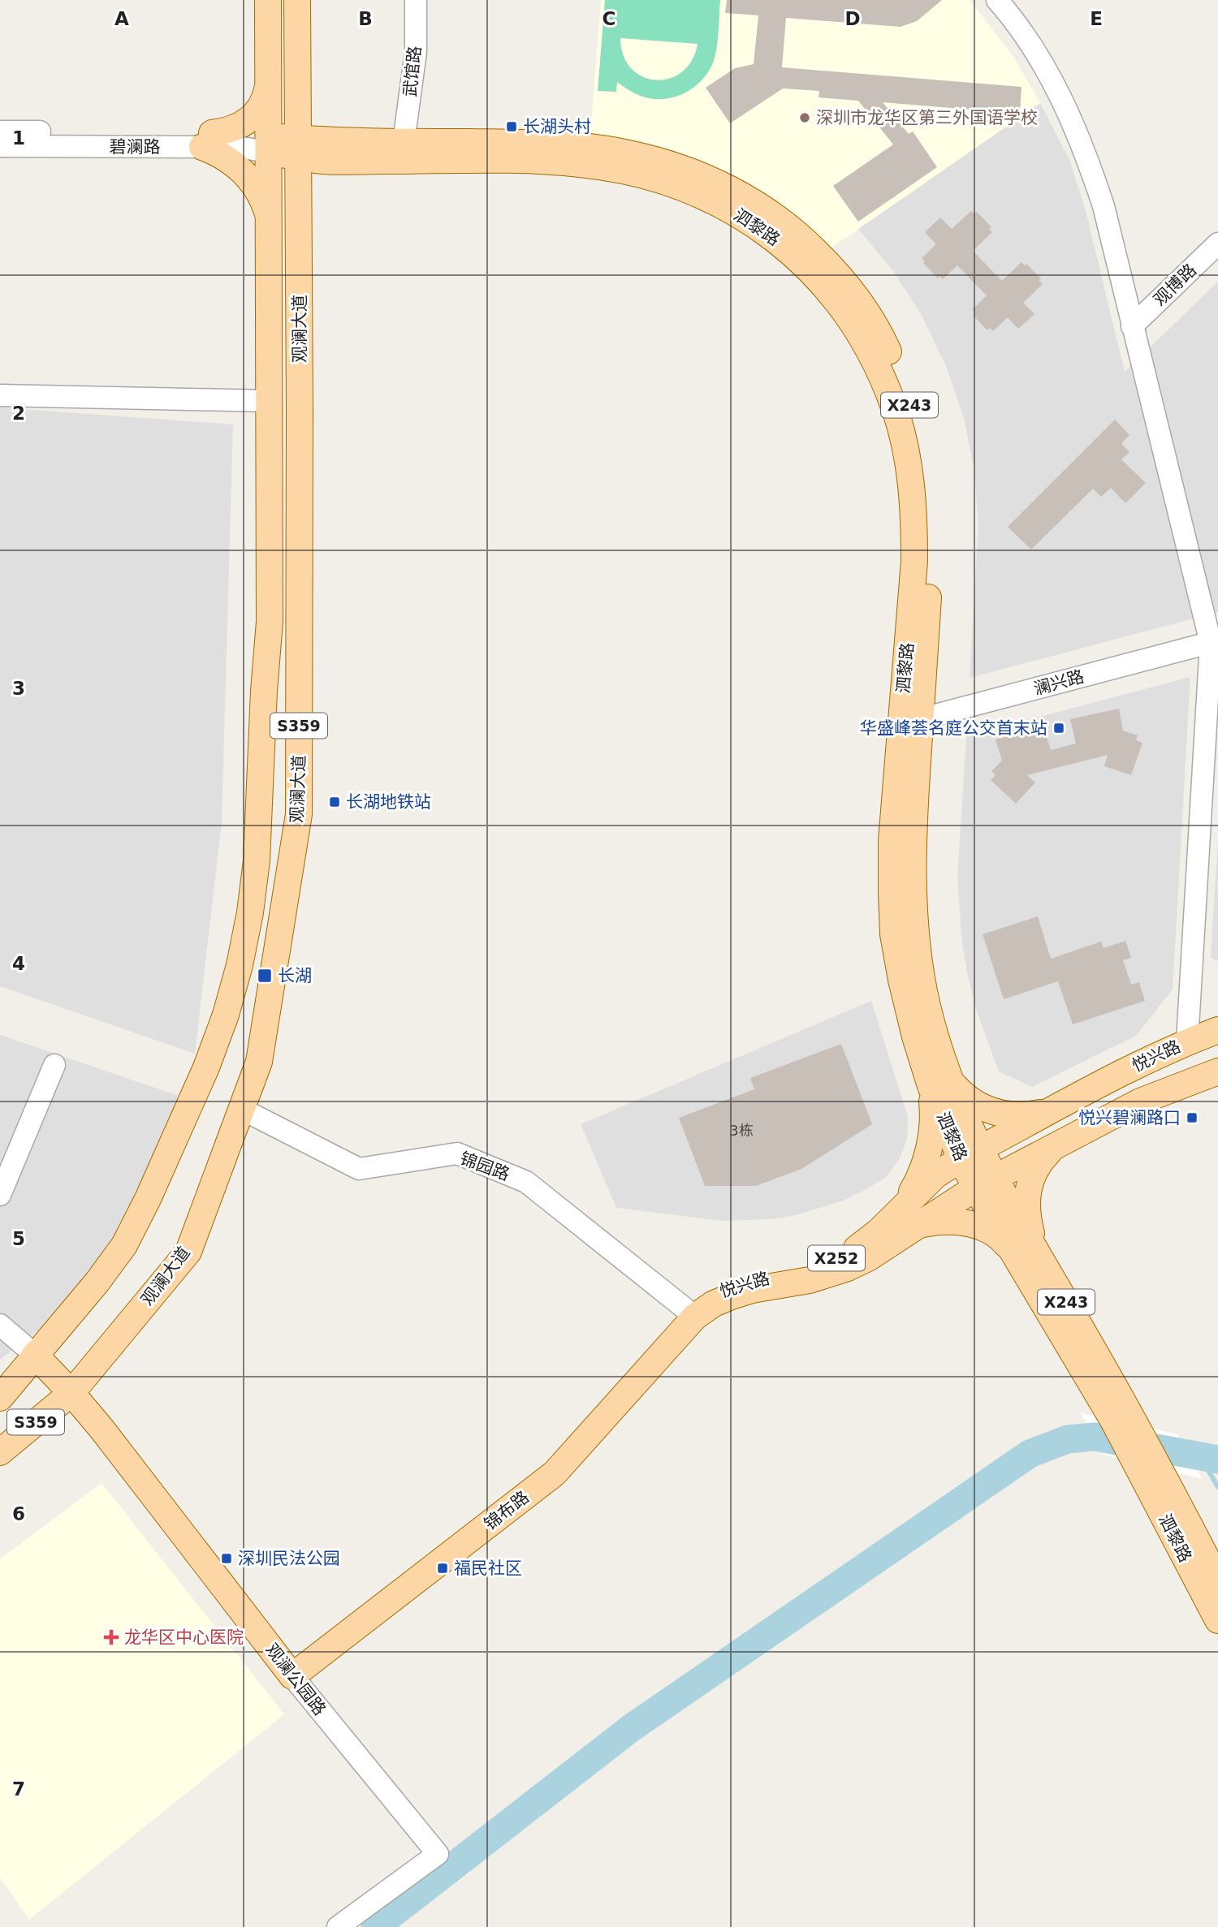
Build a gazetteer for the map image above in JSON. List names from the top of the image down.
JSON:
{
  "streets": {
    "main road": [
      "泗黎路",
      "观澜大道",
      "X243",
      "S359",
      "悦兴路",
      "X252",
      "锦布路",
      "观澜公园路"
    ],
    "street": [
      "武馆路",
      "碧澜路",
      "观博路",
      "澜兴路",
      "锦园路"
    ]
  },
  "crossings": [
    ["武馆路", "泗黎路"],
    ["碧澜路", "泗黎路"],
    ["碧澜路", "观澜大道"],
    ["泗黎路", "观澜大道"],
    ["泗黎路", "澜兴路"],
    ["泗黎路", "悦兴路"],
    ["观澜大道", "锦园路"],
    ["观澜大道", "观澜公园路"],
    ["悦兴路", "锦园路"],
    ["悦兴路", "锦布路"],
    ["锦园路", "锦布路"],
    ["锦布路", "观澜公园路"]
  ],
  "places": {
    "other": ["深圳市龙华区第三外国语学校"],
    "transit": [
      "长湖头村",
      "华盛峰荟名庭公交首末站",
      "长湖地铁站",
      "长湖",
      "悦兴碧澜路口",
      "深圳民法公园",
      "福民社区"
    ],
    "health": ["龙华区中心医院"]
  },
  "house_numbers": ["3栋"],
  "grid": {
    "columns": [
      "A",
      "B",
      "C",
      "D",
      "E"
    ],
    "rows": [
      "1",
      "2",
      "3",
      "4",
      "5",
      "6",
      "7"
    ]
  }
}
